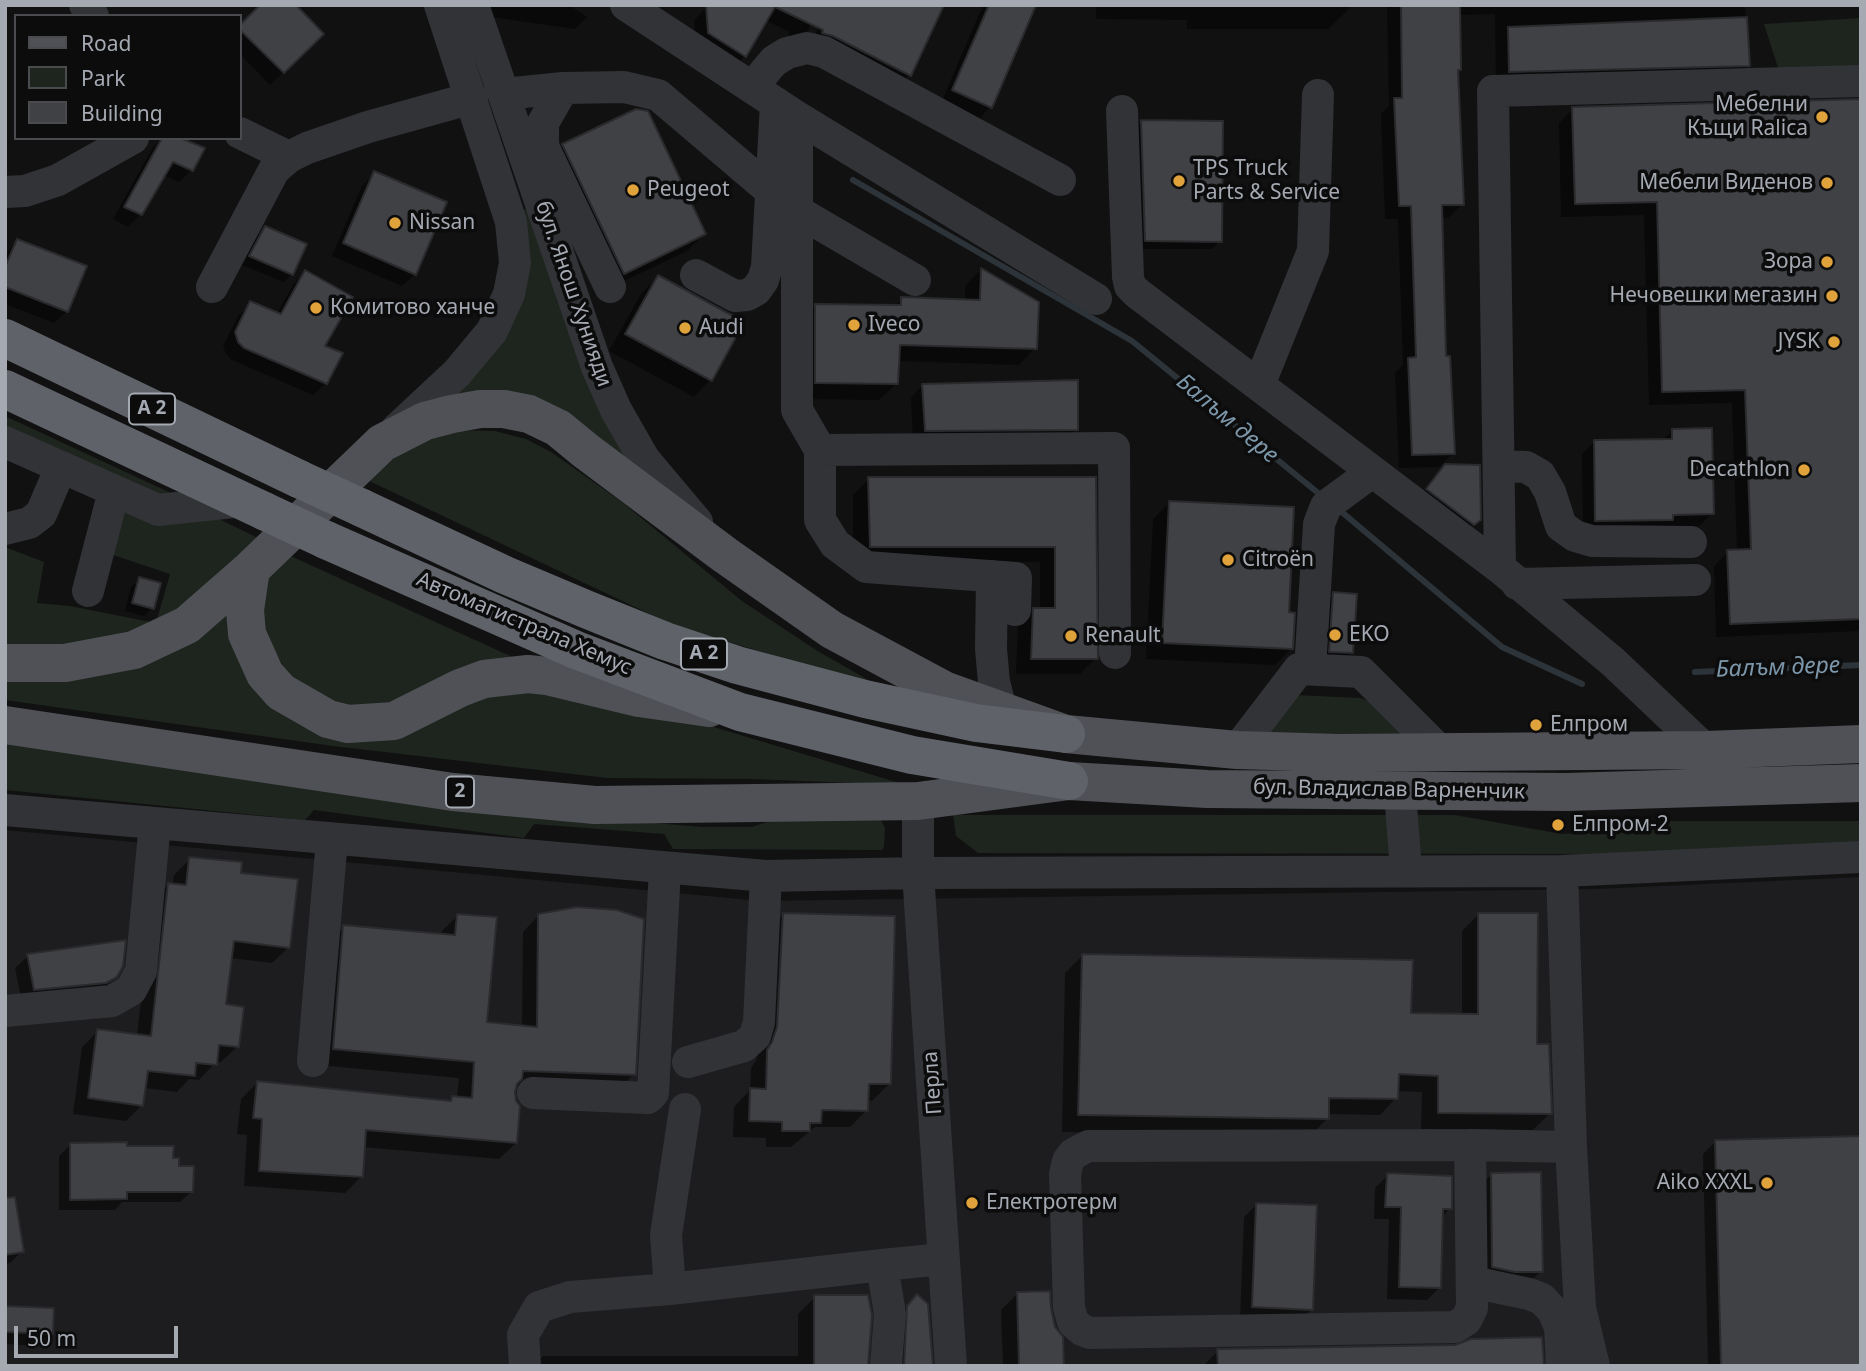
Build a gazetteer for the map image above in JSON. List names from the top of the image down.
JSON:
{
  "streets": {
    "highway": ["A 2", "Автомагистрала Хемус"],
    "main road": ["бул. Владислав Варненчик", "2"],
    "street": ["бул. Янош Хунияди", "Перла"]
  },
  "crossings": [
    ["бул. Янош Хунияди", "бул. Владислав Варненчик"],
    ["Автомагистрала Хемус", "бул. Владислав Варненчик"],
    ["бул. Владислав Варненчик", "2"],
    ["бул. Владислав Варненчик", "Перла"],
    ["2", "Перла"]
  ],
  "water": ["Балъм дере"],
  "places": [
    "Мебелни Къщи Ralica",
    "TPS Truck Parts & Service",
    "Мебели Виденов",
    "Peugeot",
    "Nissan",
    "Зора",
    "Нечовешки мегазин",
    "Комитово ханче",
    "Iveco",
    "Audi",
    "JYSK",
    "Decathlon",
    "Citroën",
    "EKO",
    "Renault",
    "Елпром",
    "Елпром-2",
    "Aiko XXXL",
    "Електротерм"
  ],
  "legend": ["Road", "Park", "Building"],
  "scale_bar": "50 m"
}
